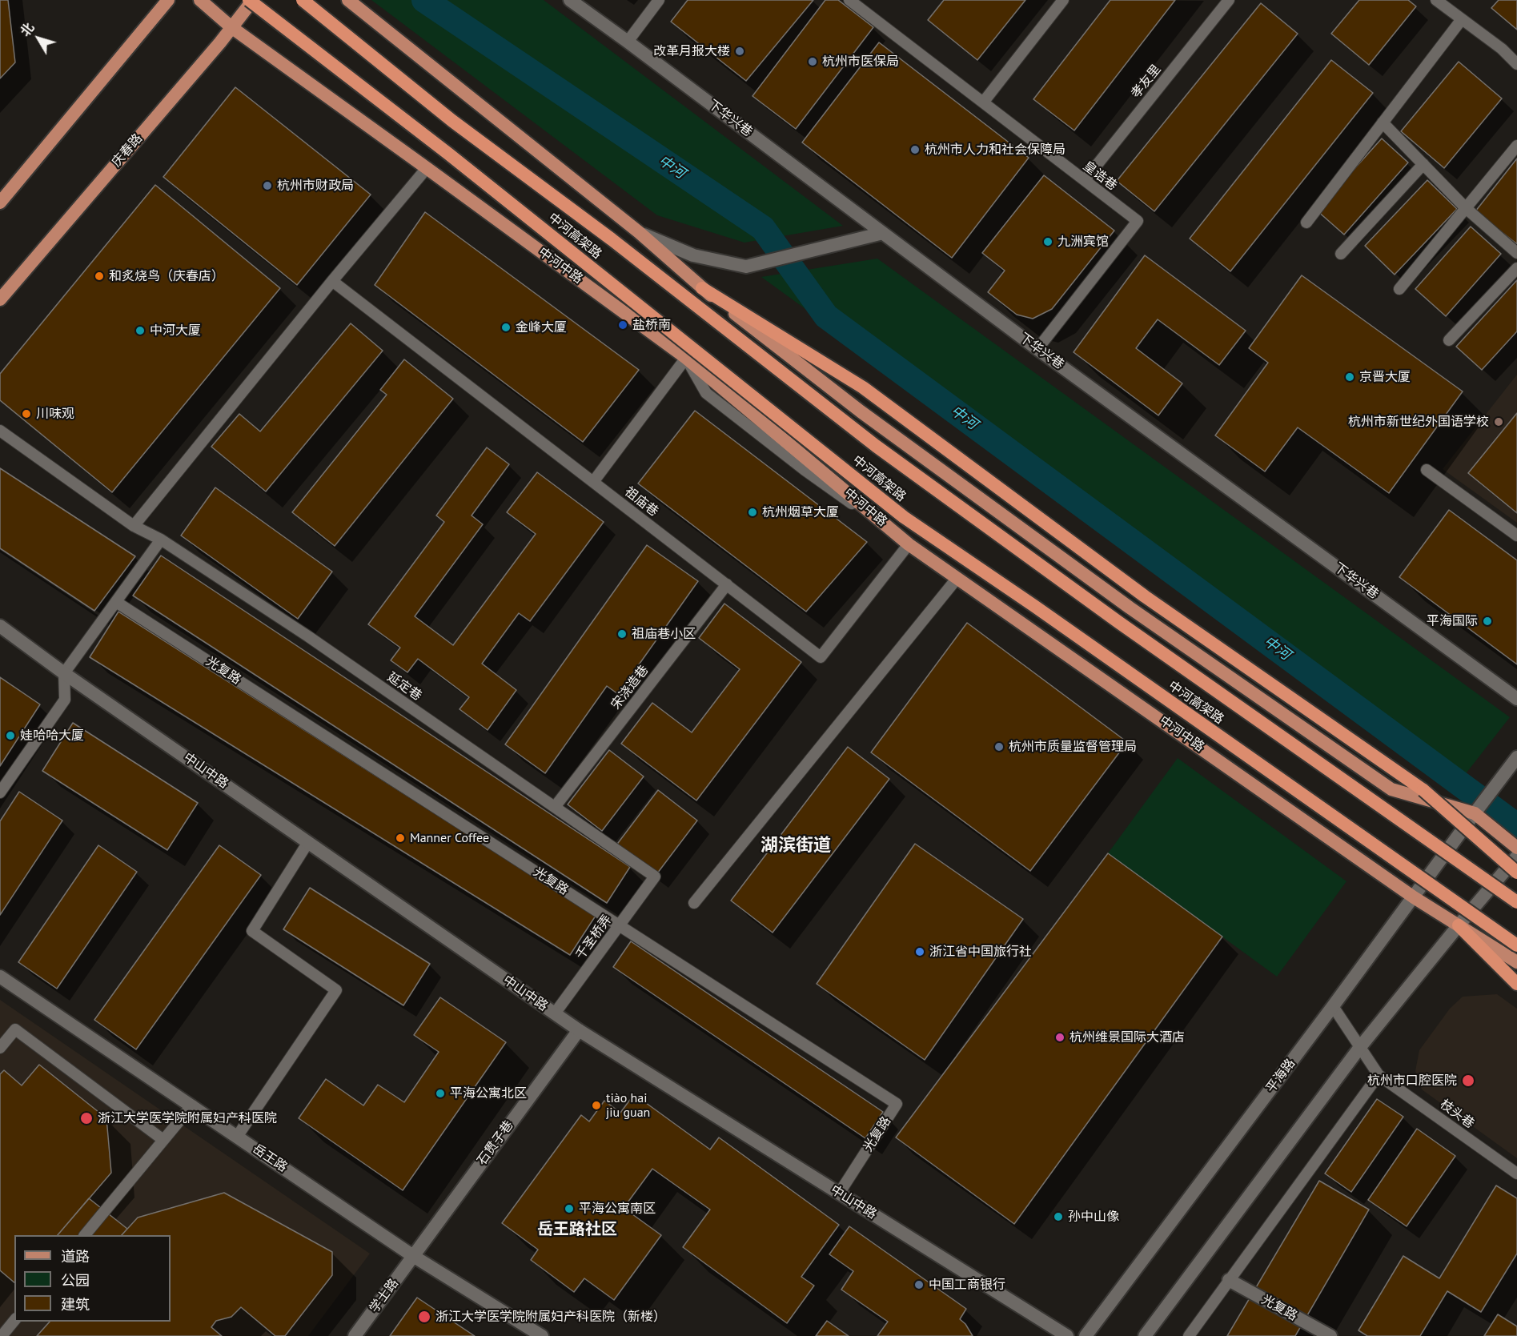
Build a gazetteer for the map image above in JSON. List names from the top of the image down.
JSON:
{
  "streets": {
    "highway": ["中河高架路"],
    "main road": ["庆春路", "中河中路"],
    "street": [
      "下华兴巷",
      "光复路",
      "中山中路",
      "平海路",
      "石贯子巷",
      "岳王路",
      "学士路"
    ],
    "lane": [
      "孝友里",
      "皇诰巷",
      "祖庙巷",
      "延定巷",
      "宋浇造巷",
      "千圣桥弄",
      "枝头巷"
    ]
  },
  "crossings": [
    ["孝友里", "皇诰巷"],
    ["下华兴巷", "皇诰巷"],
    ["庆春路", "中河中路"],
    ["中河中路", "祖庙巷"],
    ["中河中路", "平海路"],
    ["祖庙巷", "宋浇造巷"],
    ["光复路", "中山中路"],
    ["光复路", "千圣桥弄"],
    ["延定巷", "宋浇造巷"],
    ["延定巷", "千圣桥弄"],
    ["中山中路", "千圣桥弄"],
    ["中山中路", "石贯子巷"],
    ["平海路", "枝头巷"],
    ["石贯子巷", "岳王路"],
    ["石贯子巷", "学士路"],
    ["岳王路", "学士路"]
  ],
  "districts": ["湖滨街道", "岳王路社区"],
  "water": ["中河"],
  "places": [
    "改革月报大楼",
    "杭州市医保局",
    "杭州市人力和社会保障局",
    "杭州市财政局",
    "九洲宾馆",
    "和炙烧鸟（庆春店）",
    "盐桥南",
    "金峰大厦",
    "中河大厦",
    "京晋大厦",
    "川味观",
    "杭州市新世纪外国语学校",
    "杭州烟草大厦",
    "平海国际",
    "祖庙巷小区",
    "娃哈哈大厦",
    "杭州市质量监督管理局",
    "Manner Coffee",
    "浙江省中国旅行社",
    "杭州维景国际大酒店",
    "杭州市口腔医院",
    "平海公寓北区",
    "tiào hai jiu guan",
    "浙江大学医学院附属妇产科医院",
    "平海公寓南区",
    "孙中山像",
    "中国工商银行",
    "浙江大学医学院附属妇产科医院（新楼）"
  ],
  "legend": ["道路", "公园", "建筑"],
  "north": "top left"
}
